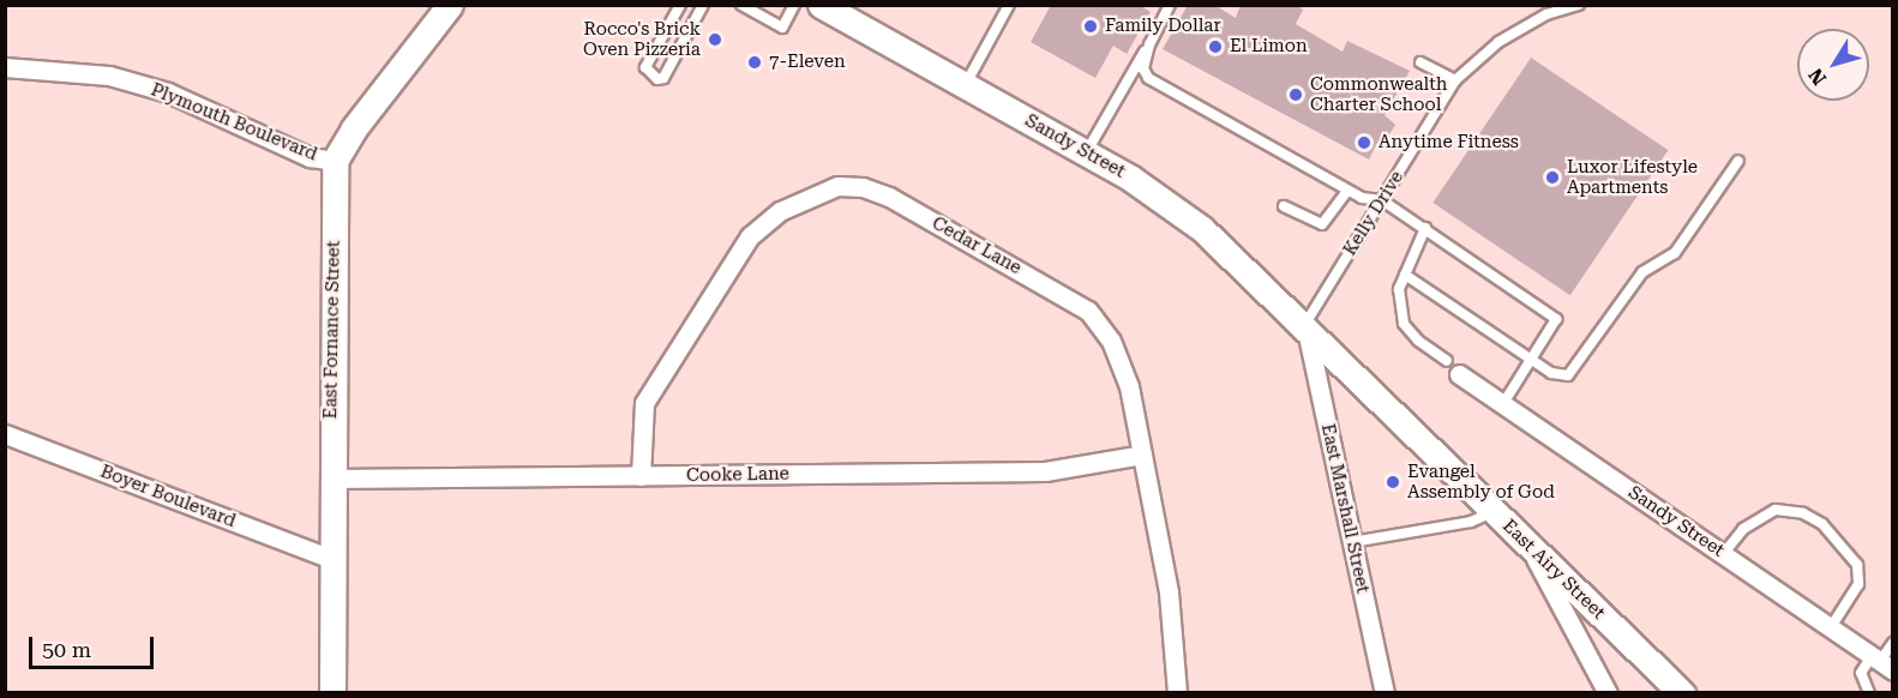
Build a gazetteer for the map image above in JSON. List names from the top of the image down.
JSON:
{
  "streets": {
    "main road": ["Sandy Street", "East Fornance Street", "East Airy Street"],
    "street": [
      "Plymouth Boulevard",
      "Cedar Lane",
      "Cooke Lane",
      "Boyer Boulevard",
      "East Marshall Street"
    ],
    "lane": ["Kelly Drive"]
  },
  "crossings": [
    ["Plymouth Boulevard", "East Fornance Street"],
    ["Sandy Street", "Kelly Drive"],
    ["Sandy Street", "East Marshall Street"],
    ["Sandy Street", "East Airy Street"],
    ["Kelly Drive", "East Marshall Street"],
    ["Kelly Drive", "East Airy Street"],
    ["Cedar Lane", "Cooke Lane"],
    ["East Fornance Street", "Cooke Lane"],
    ["East Fornance Street", "Boyer Boulevard"],
    ["East Marshall Street", "East Airy Street"]
  ],
  "places": [
    "Family Dollar",
    "Rocco's Brick Oven Pizzeria",
    "El Limon",
    "7-Eleven",
    "Commonwealth Charter School",
    "Anytime Fitness",
    "Luxor Lifestyle Apartments",
    "Evangel Assembly of God"
  ],
  "scale_bar": "50 m",
  "north": "bottom left"
}
